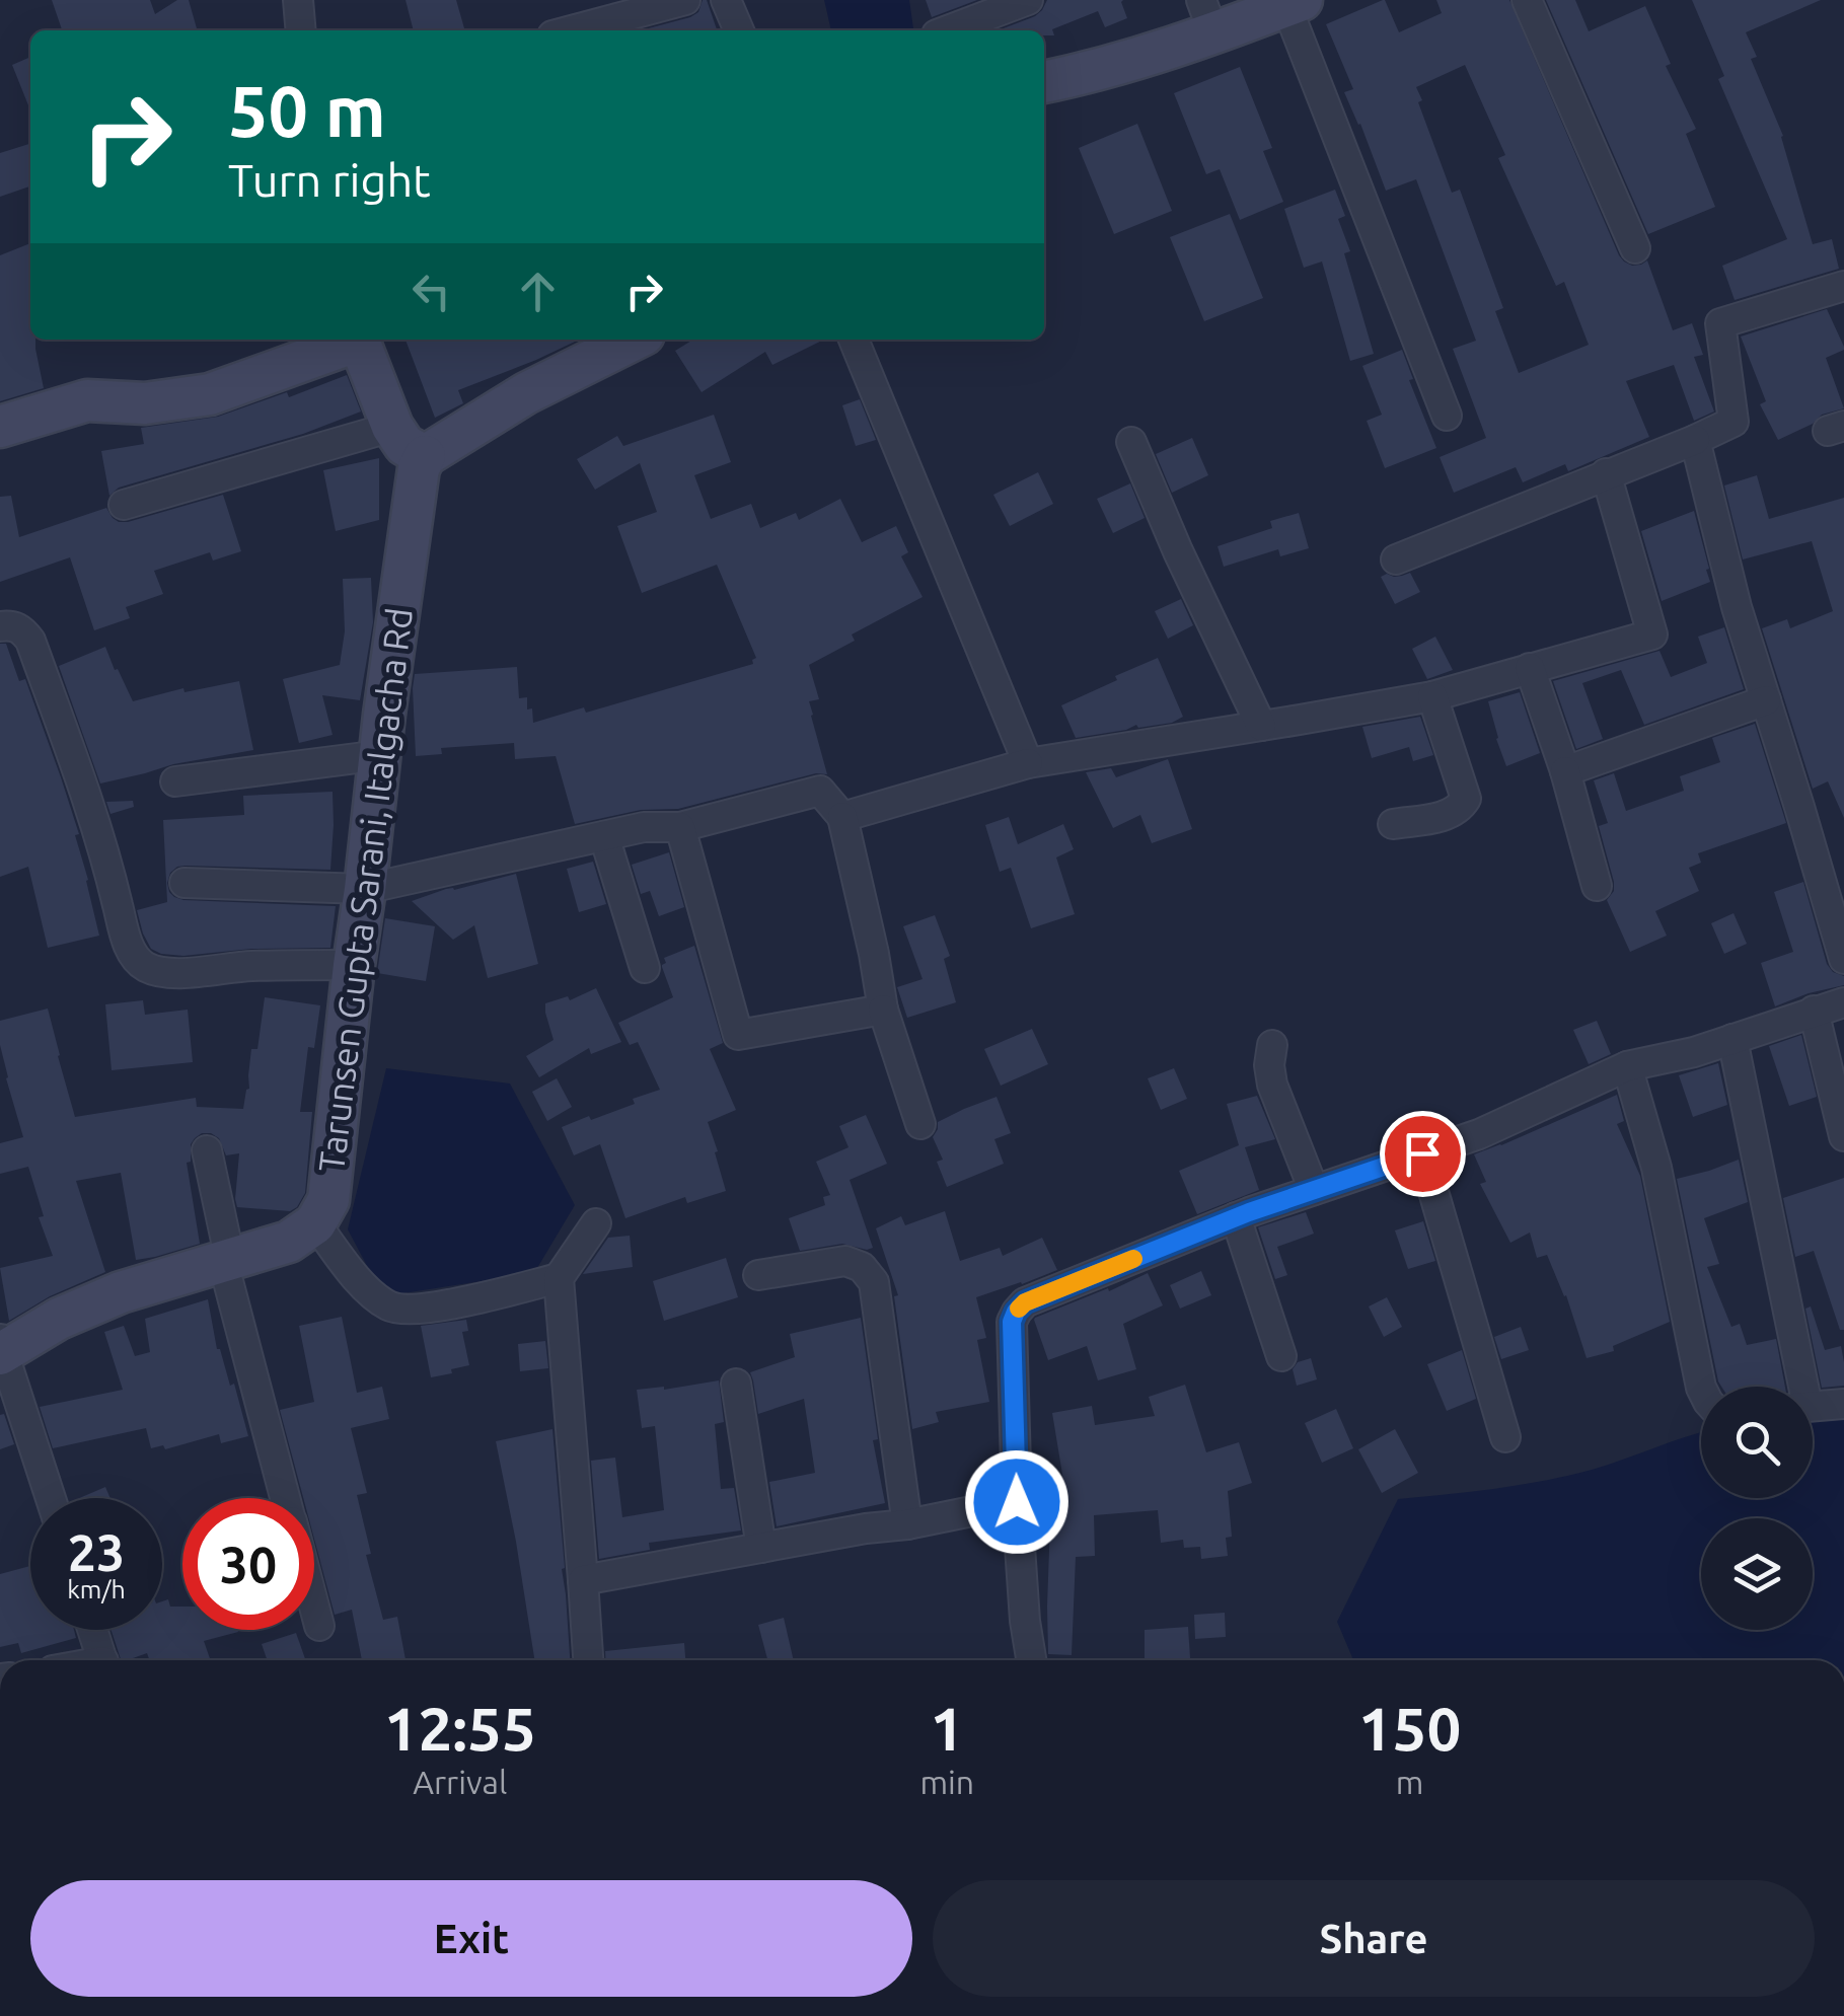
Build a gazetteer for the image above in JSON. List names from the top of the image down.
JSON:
{
  "streets": {
    "street": ["Tarunsen Gupta Sarani, Italgacha Rd"]
  },
  "page": {
    "turn": ["50 m", "Turn right"],
    "speed": "23 km/h",
    "limit": "30",
    "eta": [
      "12:55",
      "Arrival",
      "1",
      "min",
      "150",
      "m"
    ],
    "buttons": ["Exit", "Share"]
  }
}
